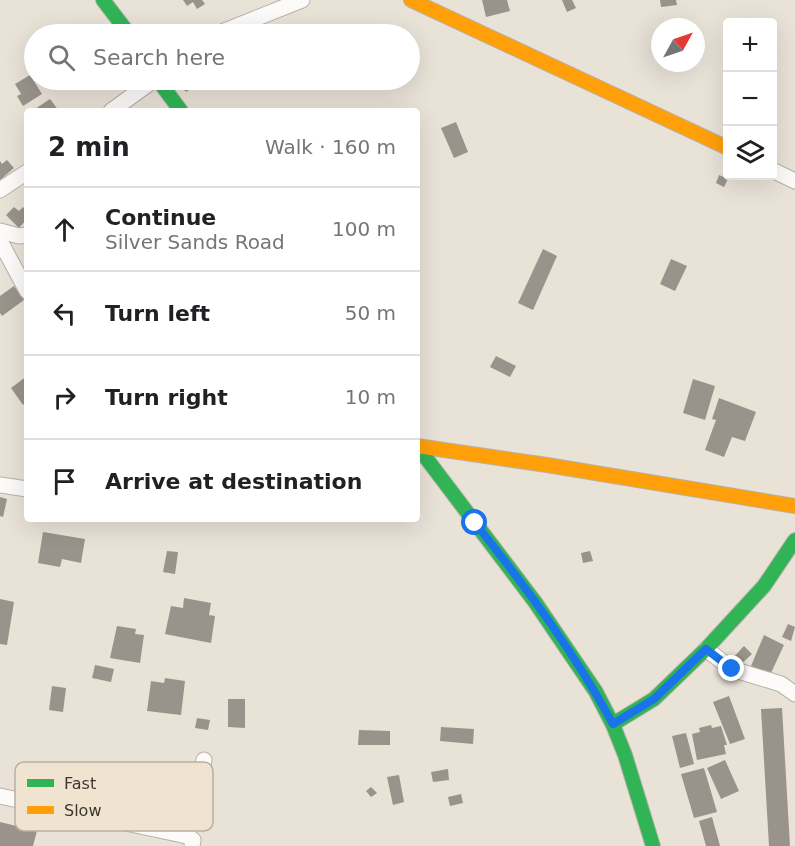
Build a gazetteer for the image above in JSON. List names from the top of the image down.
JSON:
{
  "legend": ["Fast", "Slow"],
  "north": "top right",
  "page": {
    "map_buttons": ["+", "−"],
    "search": "Search here",
    "heading": ["2 min", "Walk · 160 m"],
    "list": [
      ["Continue", "Silver Sands Road", "100 m"],
      ["Turn left", "50 m"],
      ["Turn right", "10 m"],
      "Arrive at destination"
    ]
  }
}
